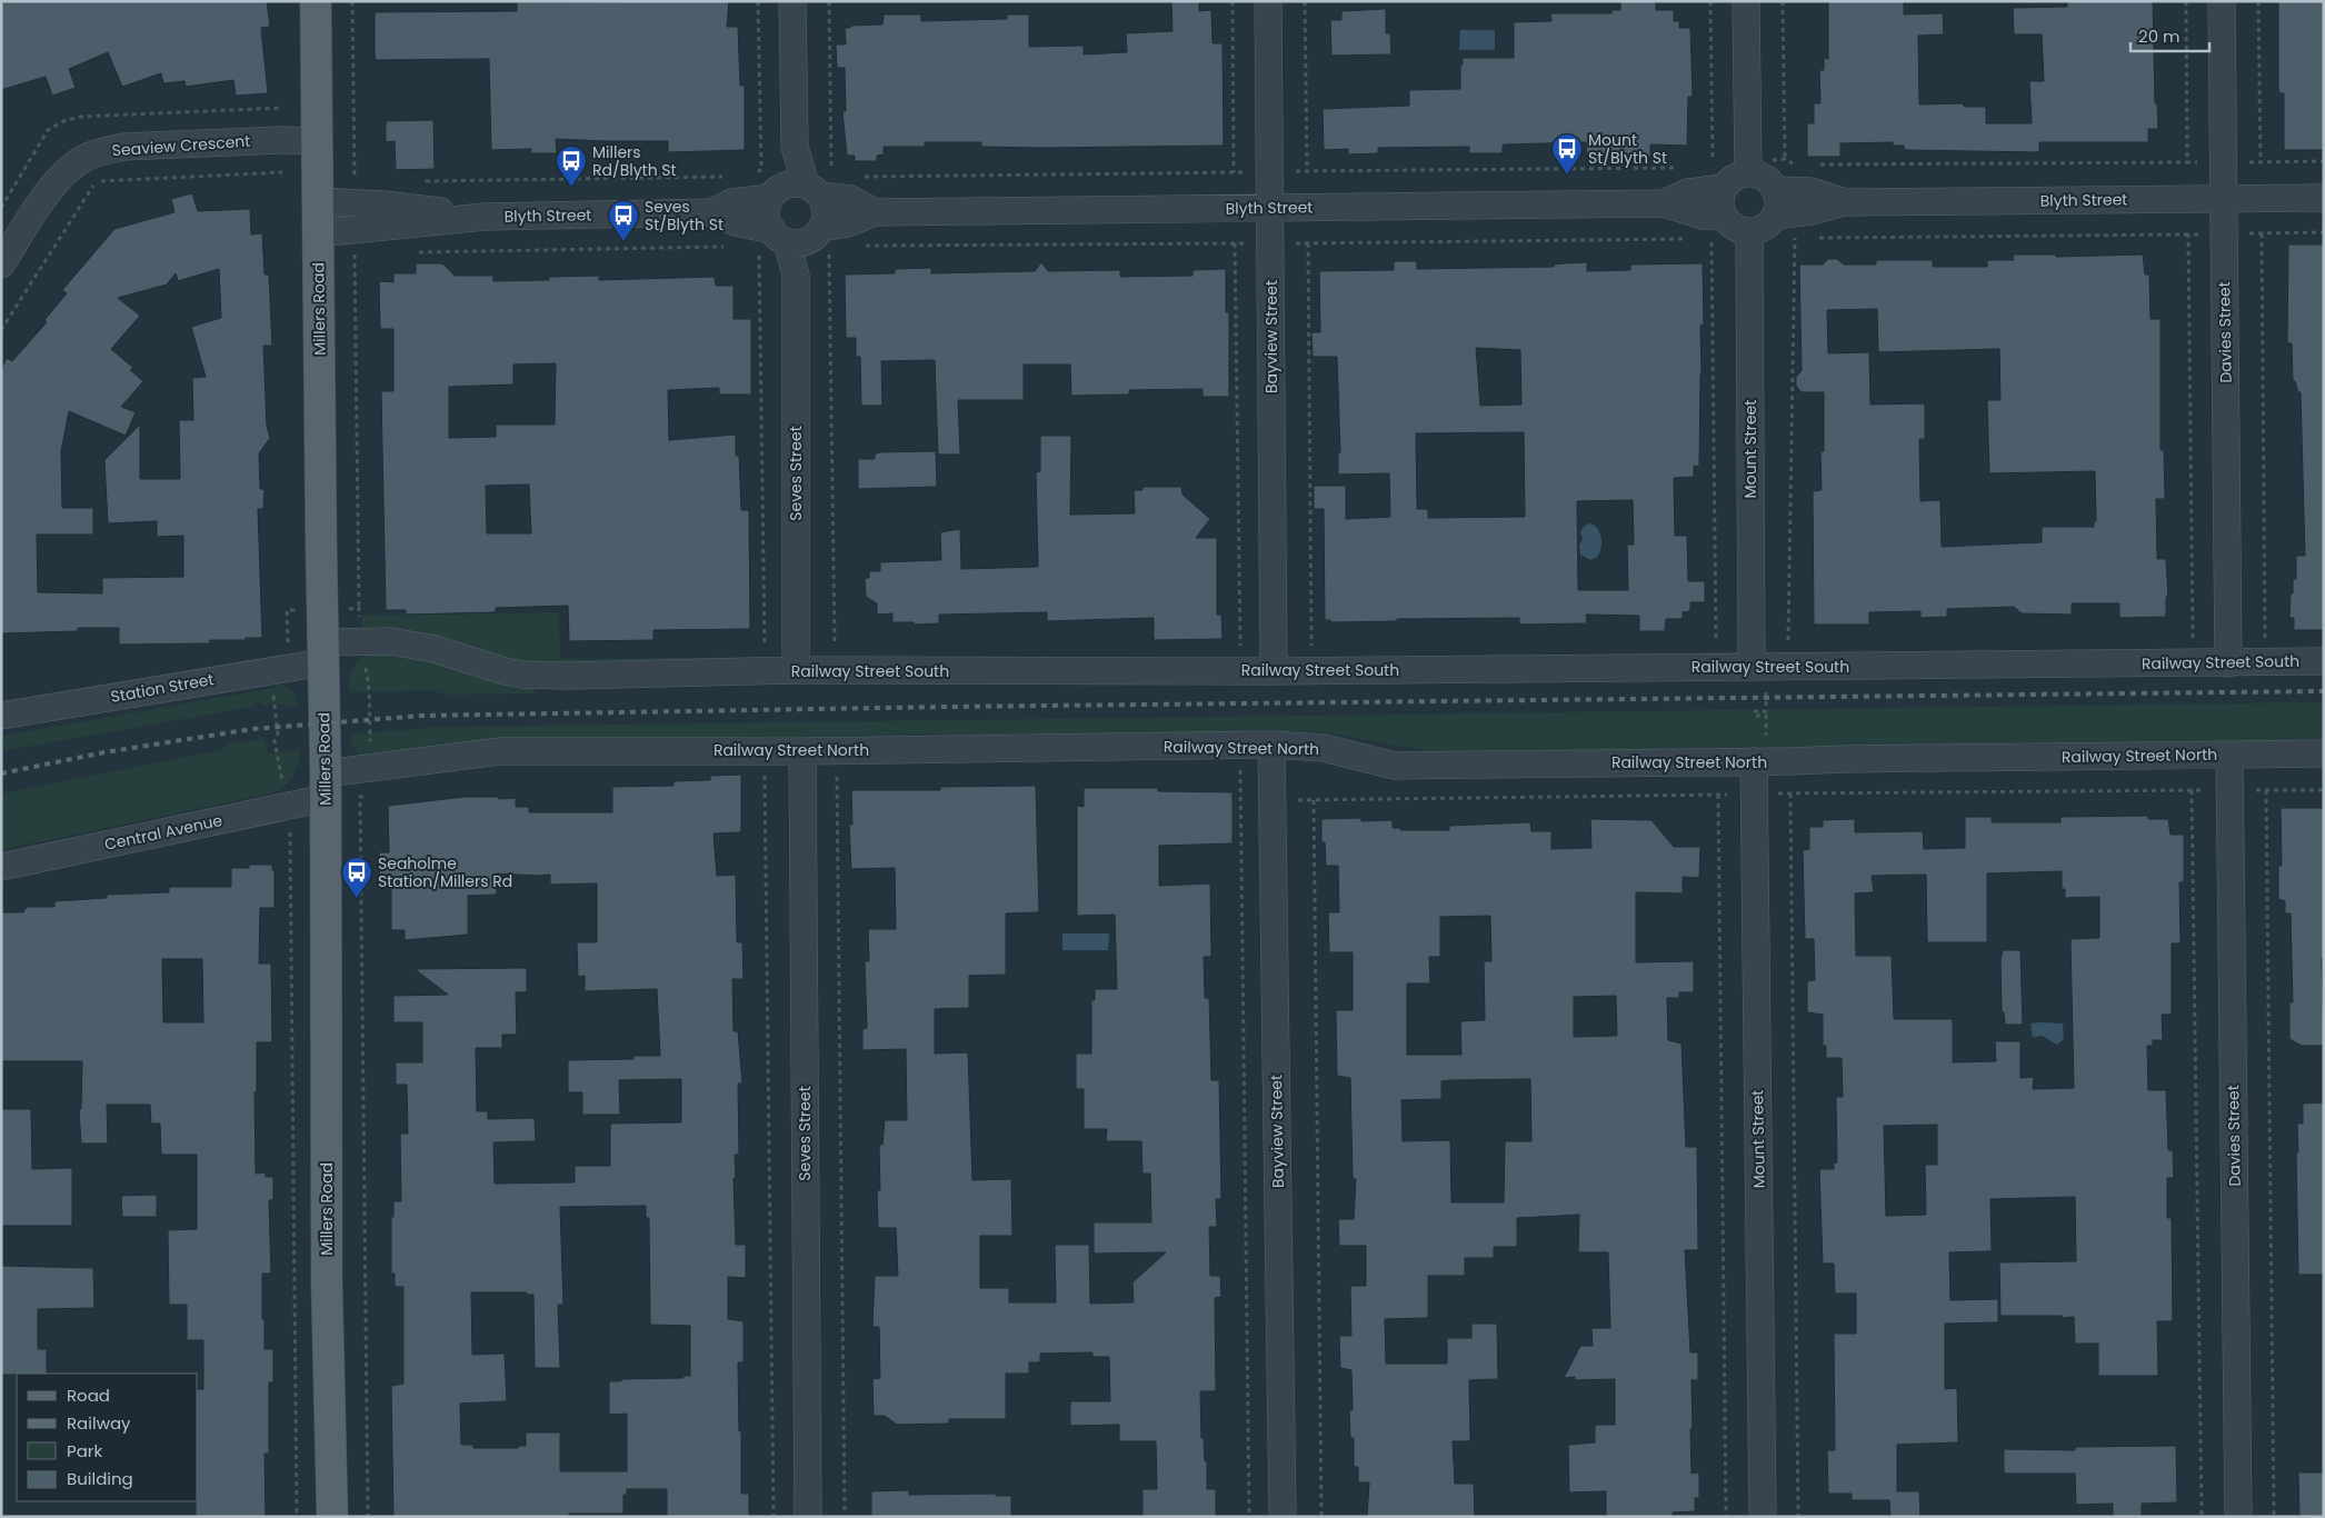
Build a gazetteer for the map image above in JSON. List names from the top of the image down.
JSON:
{
  "streets": {
    "main road": ["Millers Road"],
    "street": [
      "Seaview Crescent",
      "Blyth Street",
      "Davies Street",
      "Bayview Street",
      "Mount Street",
      "Seves Street",
      "Railway Street South",
      "Station Street",
      "Railway Street North",
      "Central Avenue"
    ]
  },
  "crossings": [
    ["Seaview Crescent", "Millers Road"],
    ["Blyth Street", "Millers Road"],
    ["Blyth Street", "Davies Street"],
    ["Blyth Street", "Bayview Street"],
    ["Blyth Street", "Mount Street"],
    ["Blyth Street", "Seves Street"],
    ["Millers Road", "Railway Street South"],
    ["Millers Road", "Station Street"],
    ["Millers Road", "Railway Street North"],
    ["Millers Road", "Central Avenue"],
    ["Davies Street", "Railway Street South"],
    ["Davies Street", "Railway Street North"],
    ["Bayview Street", "Railway Street South"],
    ["Bayview Street", "Railway Street North"],
    ["Mount Street", "Railway Street South"],
    ["Mount Street", "Railway Street North"],
    ["Seves Street", "Railway Street South"],
    ["Seves Street", "Railway Street North"],
    ["Railway Street South", "Station Street"],
    ["Railway Street North", "Central Avenue"]
  ],
  "places": {
    "bus stop": [
      "Mount St/Blyth St",
      "Millers Rd/Blyth St",
      "Seves St/Blyth St",
      "Seaholme Station/Millers Rd"
    ]
  },
  "legend": [
    "Road",
    "Railway",
    "Park",
    "Building"
  ],
  "scale_bar": "20 m"
}
